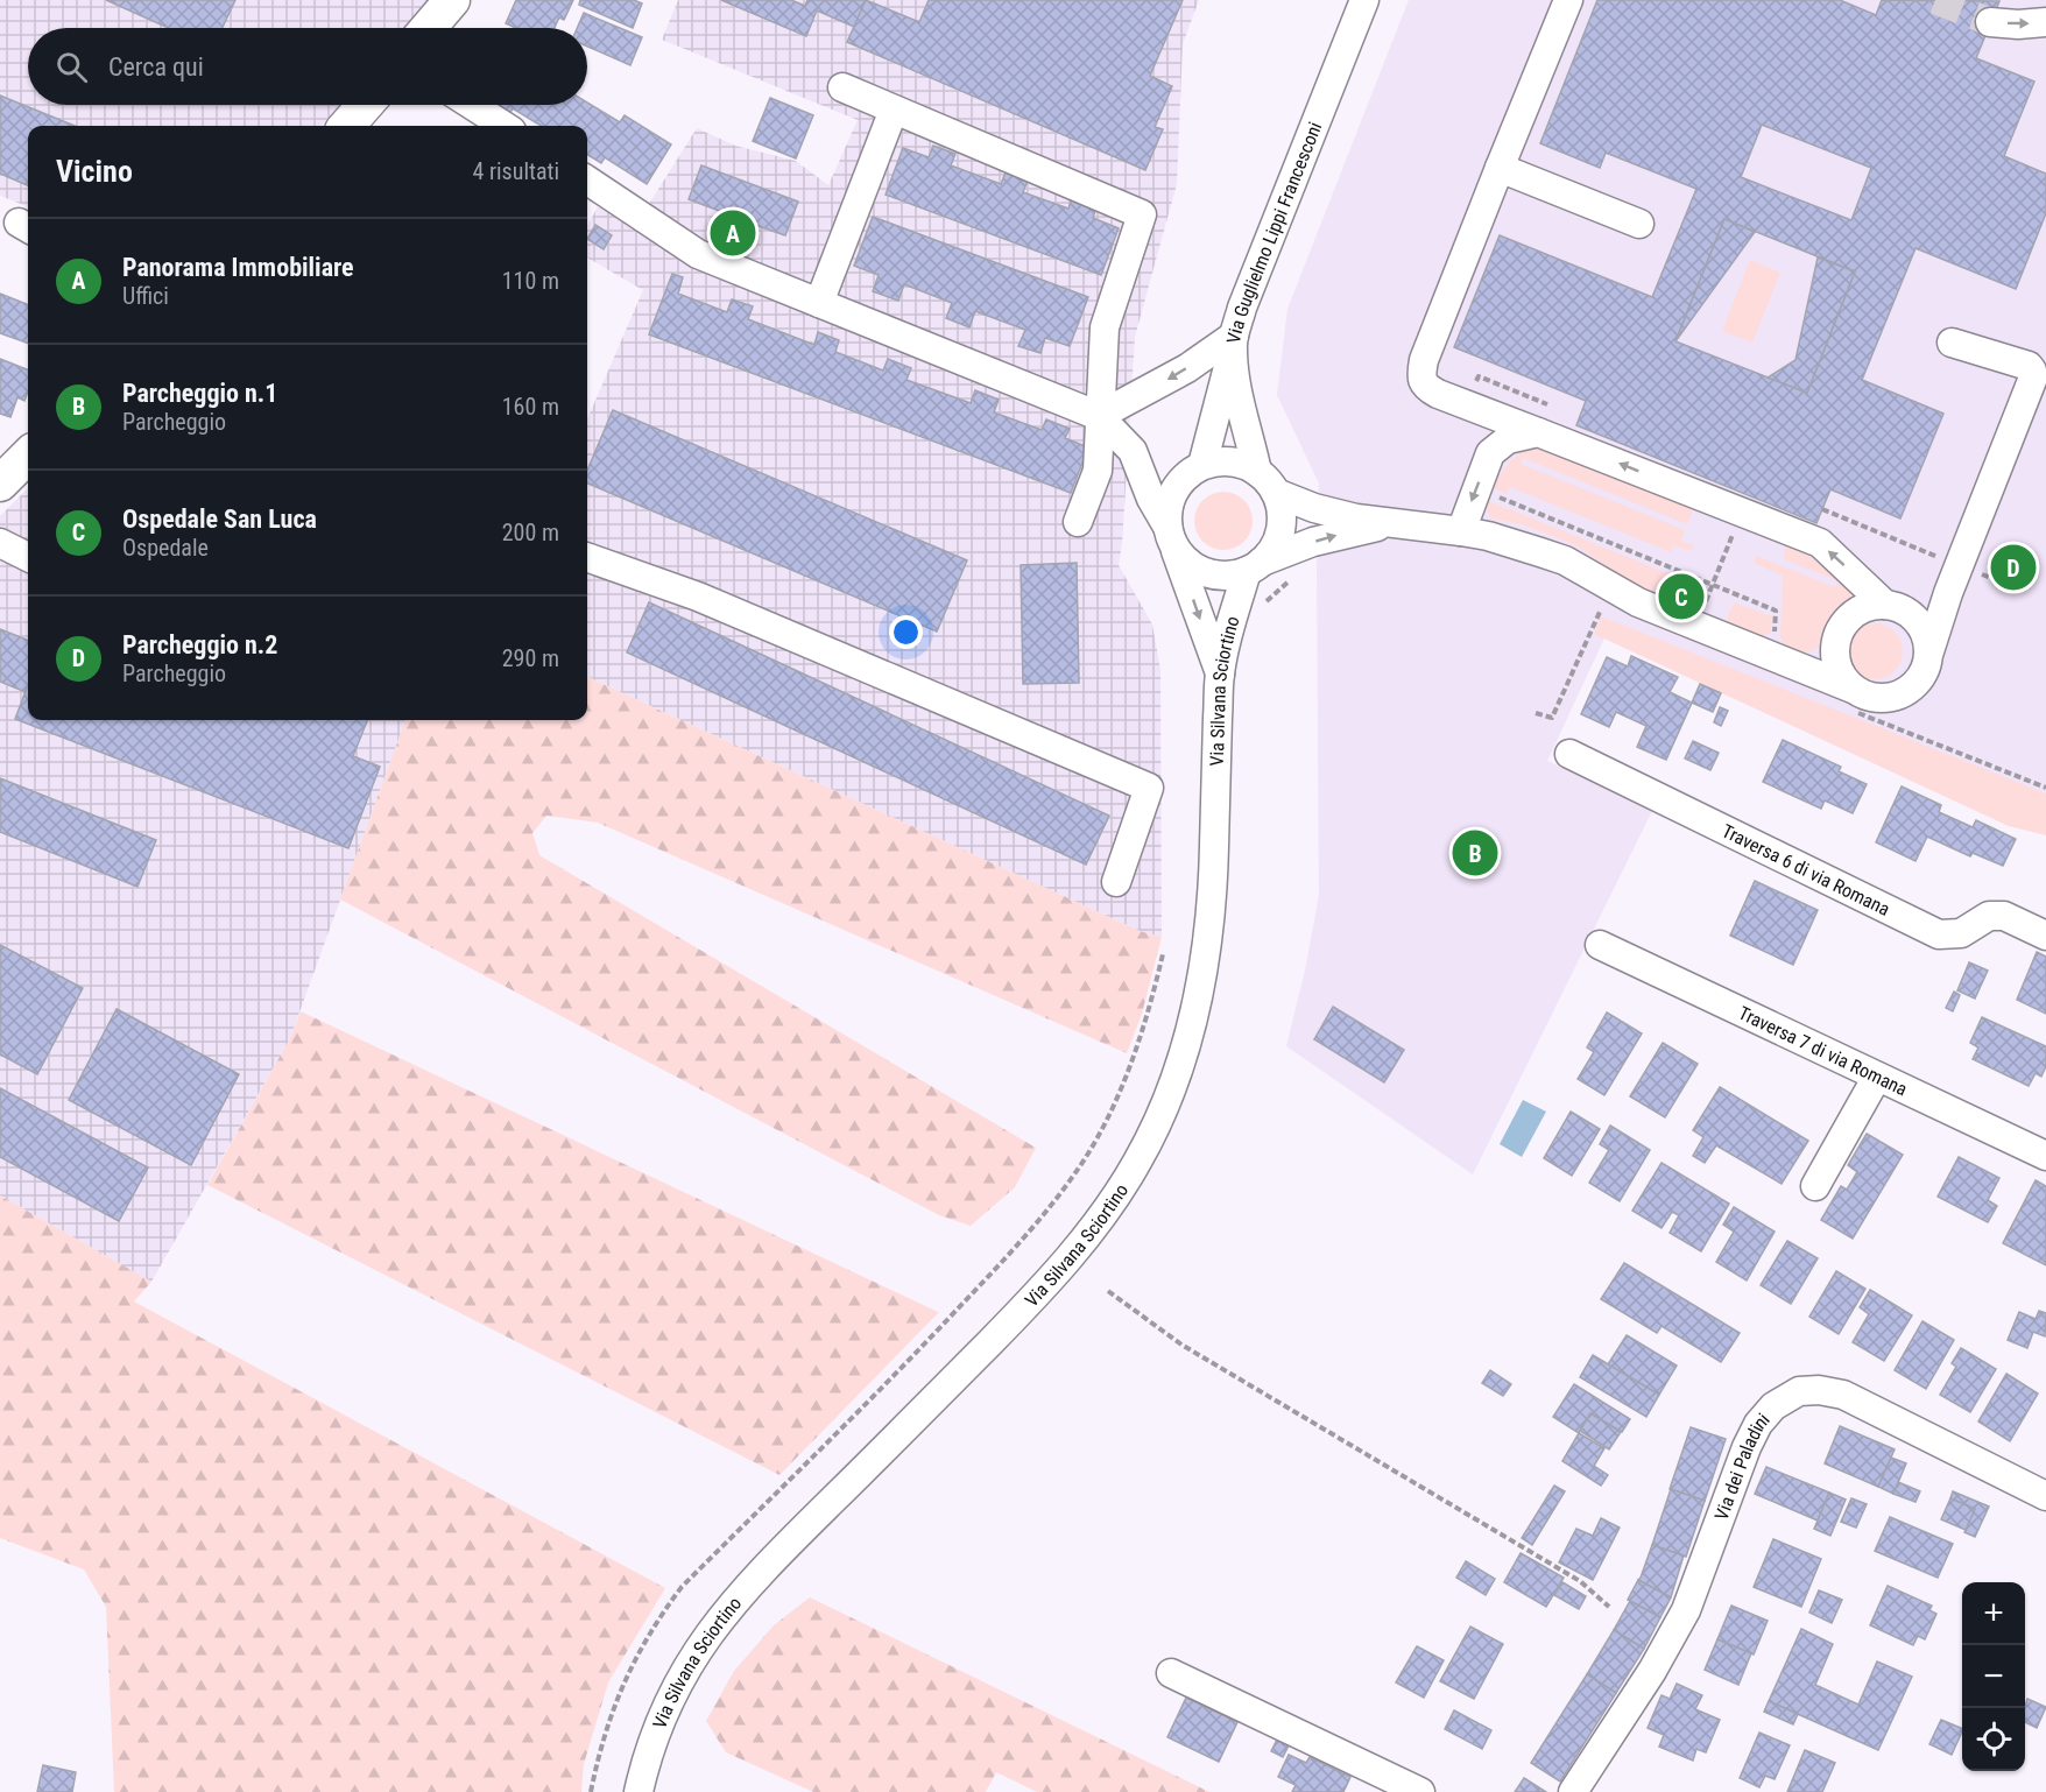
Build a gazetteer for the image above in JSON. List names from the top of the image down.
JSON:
{
  "streets": {
    "street": [
      "Via Guglielmo Lippi Francesconi",
      "Via Silvana Sciortino",
      "Traversa 6 di via Romana",
      "Traversa 7 di via Romana",
      "Via dei Paladini"
    ]
  },
  "crossings": [
    ["Via Guglielmo Lippi Francesconi", "Via Silvana Sciortino"]
  ],
  "page": {
    "search": "Cerca qui",
    "heading": ["Vicino", "4 risultati"],
    "pins": [
      "A",
      "D",
      "C",
      "B"
    ],
    "list": [
      {
        "mark": "A",
        "name": "Panorama Immobiliare",
        "note": "Uffici",
        "value": "110 m"
      },
      {
        "mark": "B",
        "name": "Parcheggio n.1",
        "note": "Parcheggio",
        "value": "160 m"
      },
      {
        "mark": "C",
        "name": "Ospedale San Luca",
        "note": "Ospedale",
        "value": "200 m"
      },
      {
        "mark": "D",
        "name": "Parcheggio n.2",
        "note": "Parcheggio",
        "value": "290 m"
      }
    ],
    "map_buttons": ["+", "−"]
  }
}
